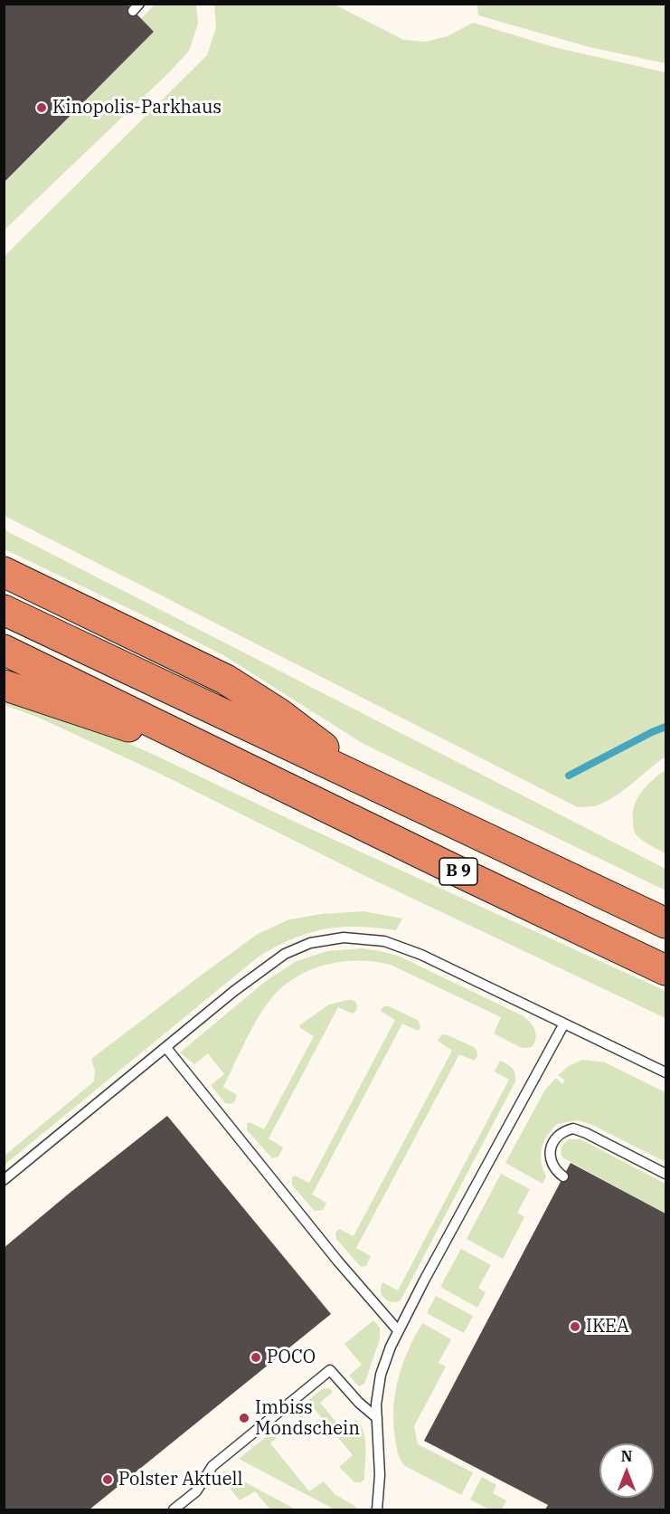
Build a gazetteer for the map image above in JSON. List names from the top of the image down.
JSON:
{
  "streets": {
    "highway": ["B 9"]
  },
  "places": [
    "Kinopolis-Parkhaus",
    "IKEA",
    "POCO",
    "Imbiss Mondschein",
    "Polster Aktuell"
  ],
  "north": "top"
}
